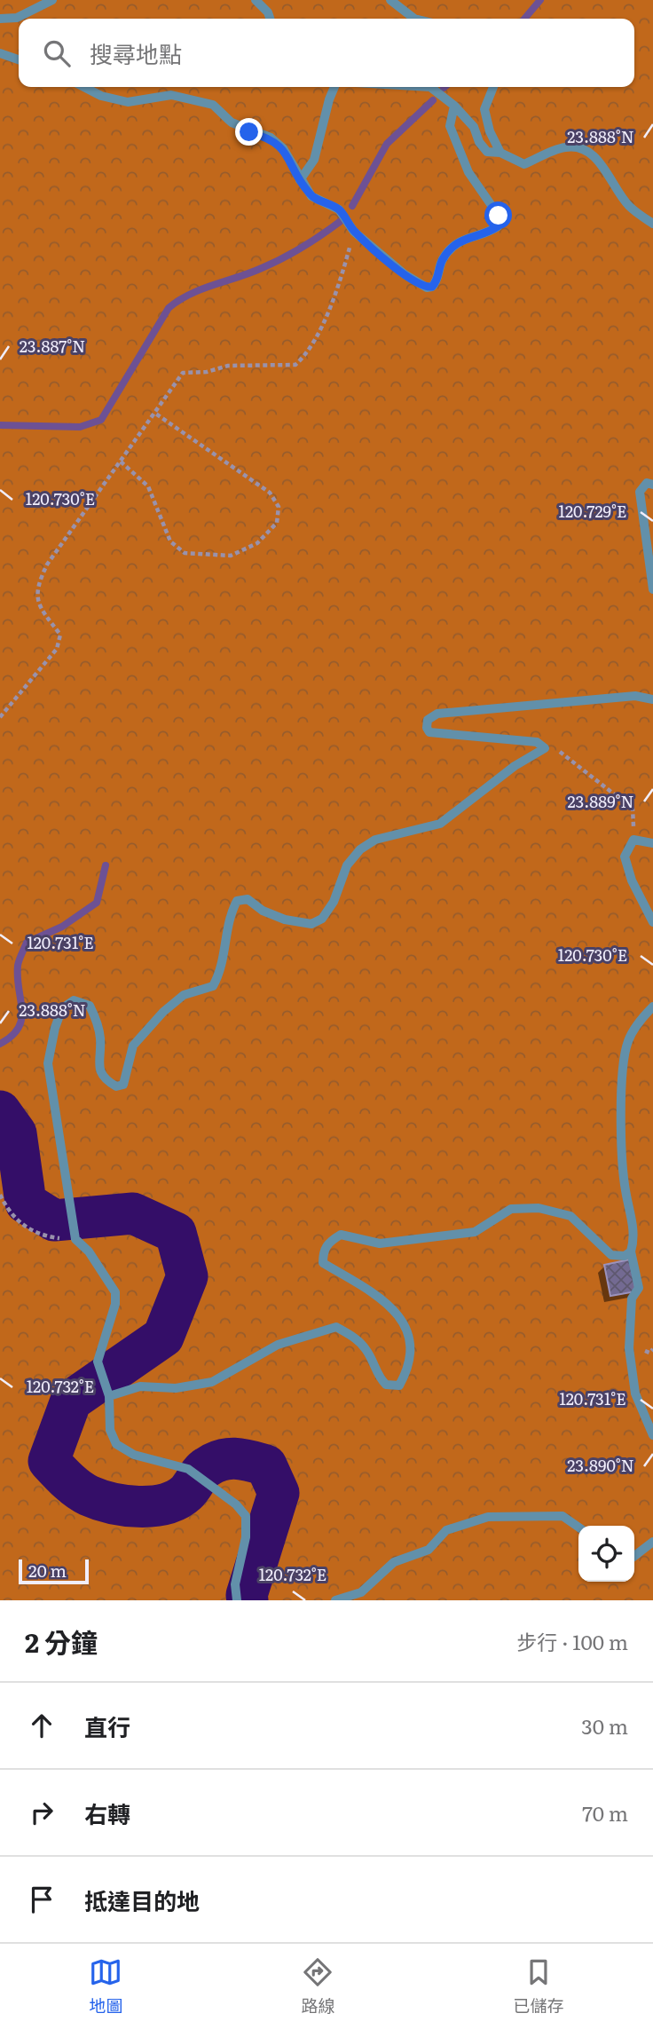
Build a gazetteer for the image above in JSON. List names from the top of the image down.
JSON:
{
  "scale_bar": "20 m",
  "page": {
    "search": "搜尋地點",
    "scale": "20 m",
    "heading": ["2 分鐘", "步行 · 100 m"],
    "list": [
      ["直行", "30 m"],
      ["右轉", "70 m"],
      "抵達目的地"
    ],
    "nav": ["地圖", "路線", "已儲存"]
  },
  "coordinates": [
    "23.888°N",
    "23.887°N",
    "120.730°E",
    "120.729°E",
    "23.889°N",
    "120.731°E",
    "120.732°E",
    "23.890°N"
  ]
}
